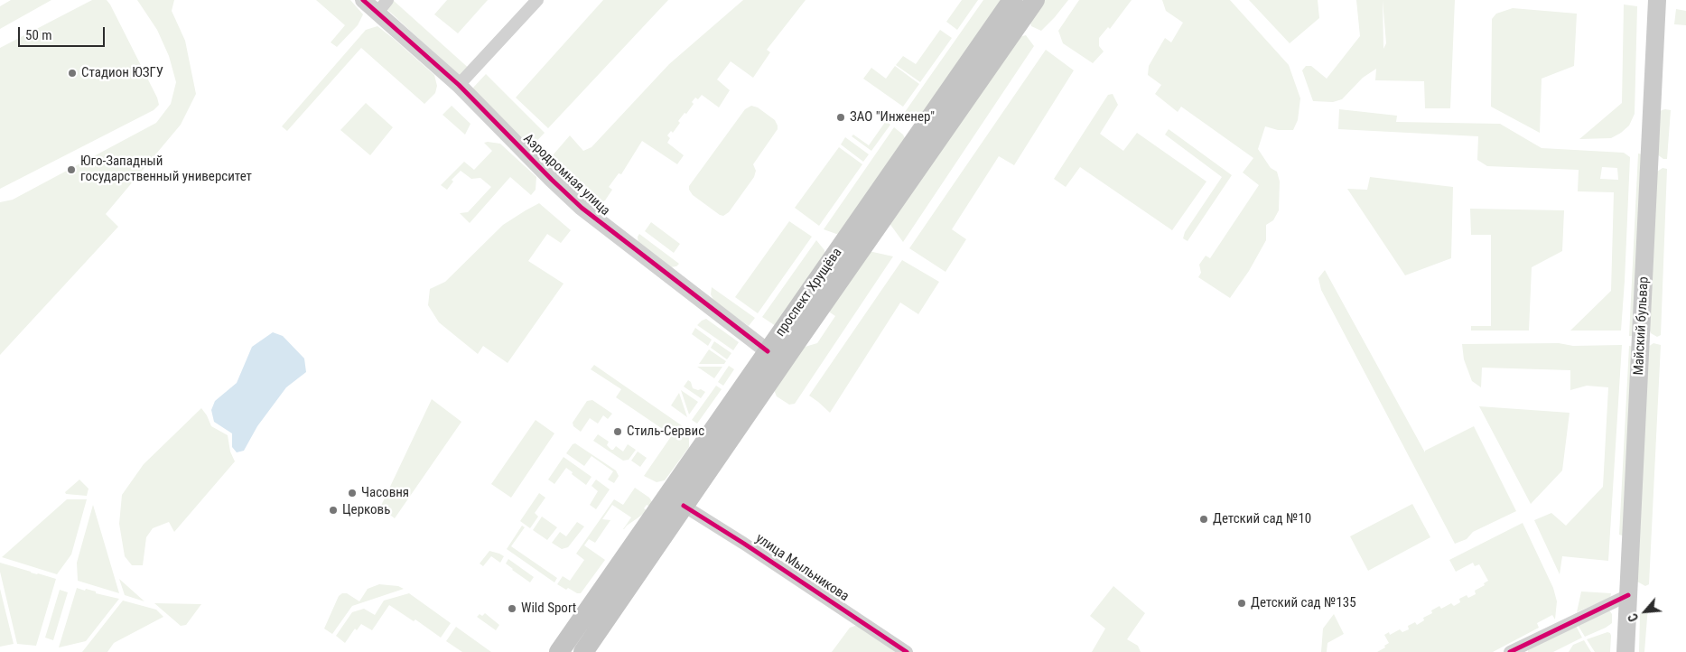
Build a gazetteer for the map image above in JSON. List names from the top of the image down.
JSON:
{
  "streets": {
    "main road": ["проспект Хрущёва", "Майский бульвар"],
    "street": ["Аэродромная улица", "улица Мыльникова"]
  },
  "crossings": [
    ["Аэродромная улица", "проспект Хрущёва"],
    ["проспект Хрущёва", "улица Мыльникова"]
  ],
  "places": [
    "Стадион ЮЗГУ",
    "ЗАО \"Инженер\"",
    "Юго-Западный государственный университет",
    "Стиль-Сервис",
    "Часовня",
    "Церковь",
    "Детский сад №10",
    "Детский сад №135",
    "Wild Sport"
  ],
  "scale_bar": "50 m",
  "north": "bottom left"
}
